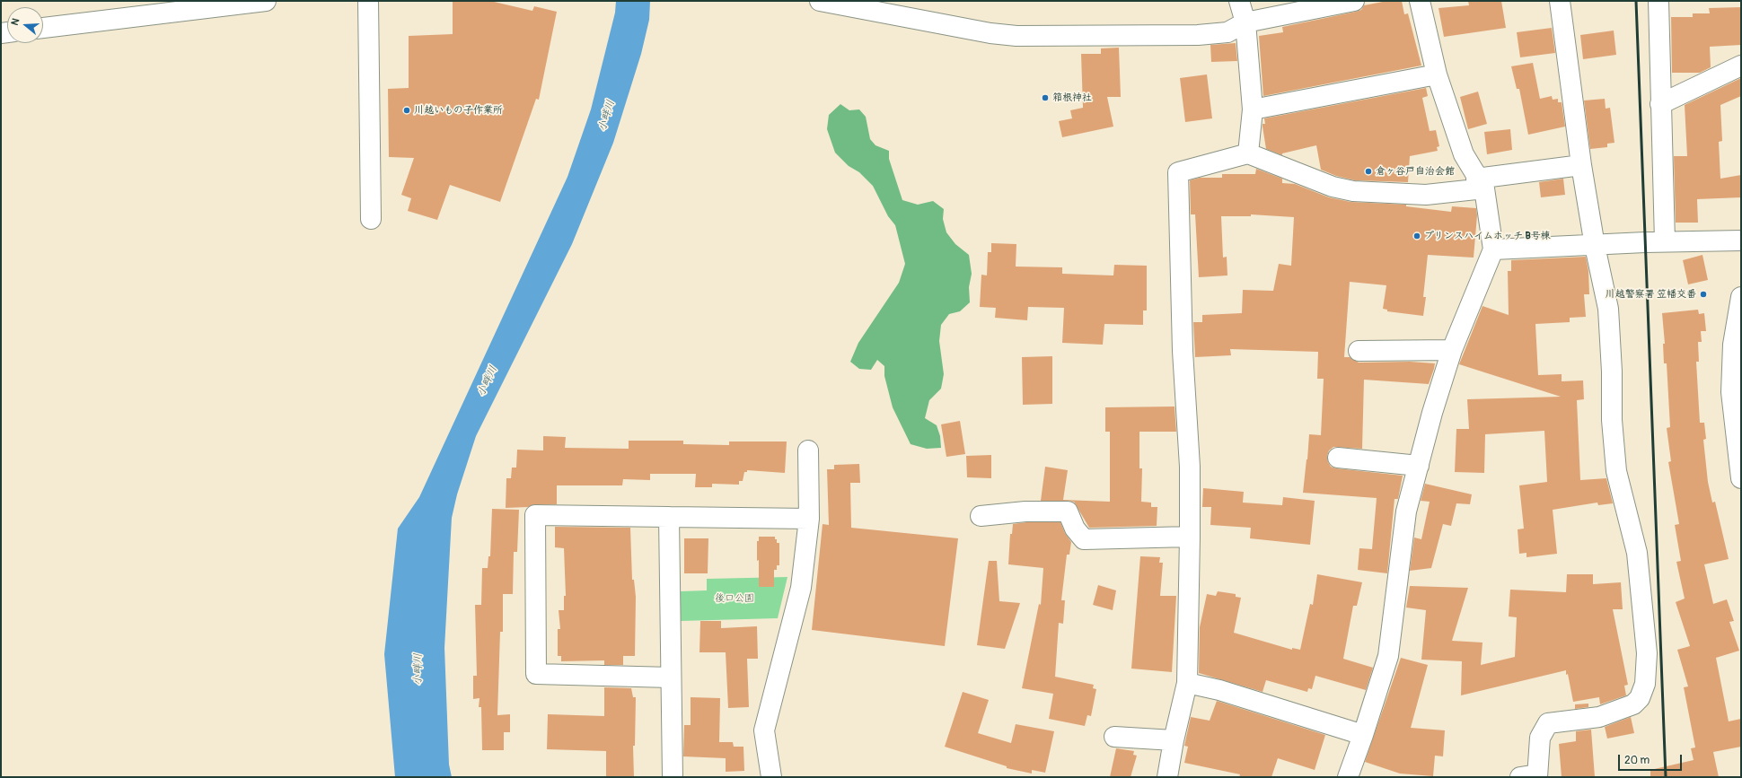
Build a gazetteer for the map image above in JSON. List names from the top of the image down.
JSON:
{
  "water": ["小畔川"],
  "parks": ["後口公園"],
  "places": [
    "箱根神社",
    "川越いもの子作業所",
    "倉ヶ谷戸自治会館",
    "プリンスハイムホッチ B号棟",
    "川越警察署 笠幡交番"
  ],
  "scale_bar": "20 m",
  "north": "left"
}
